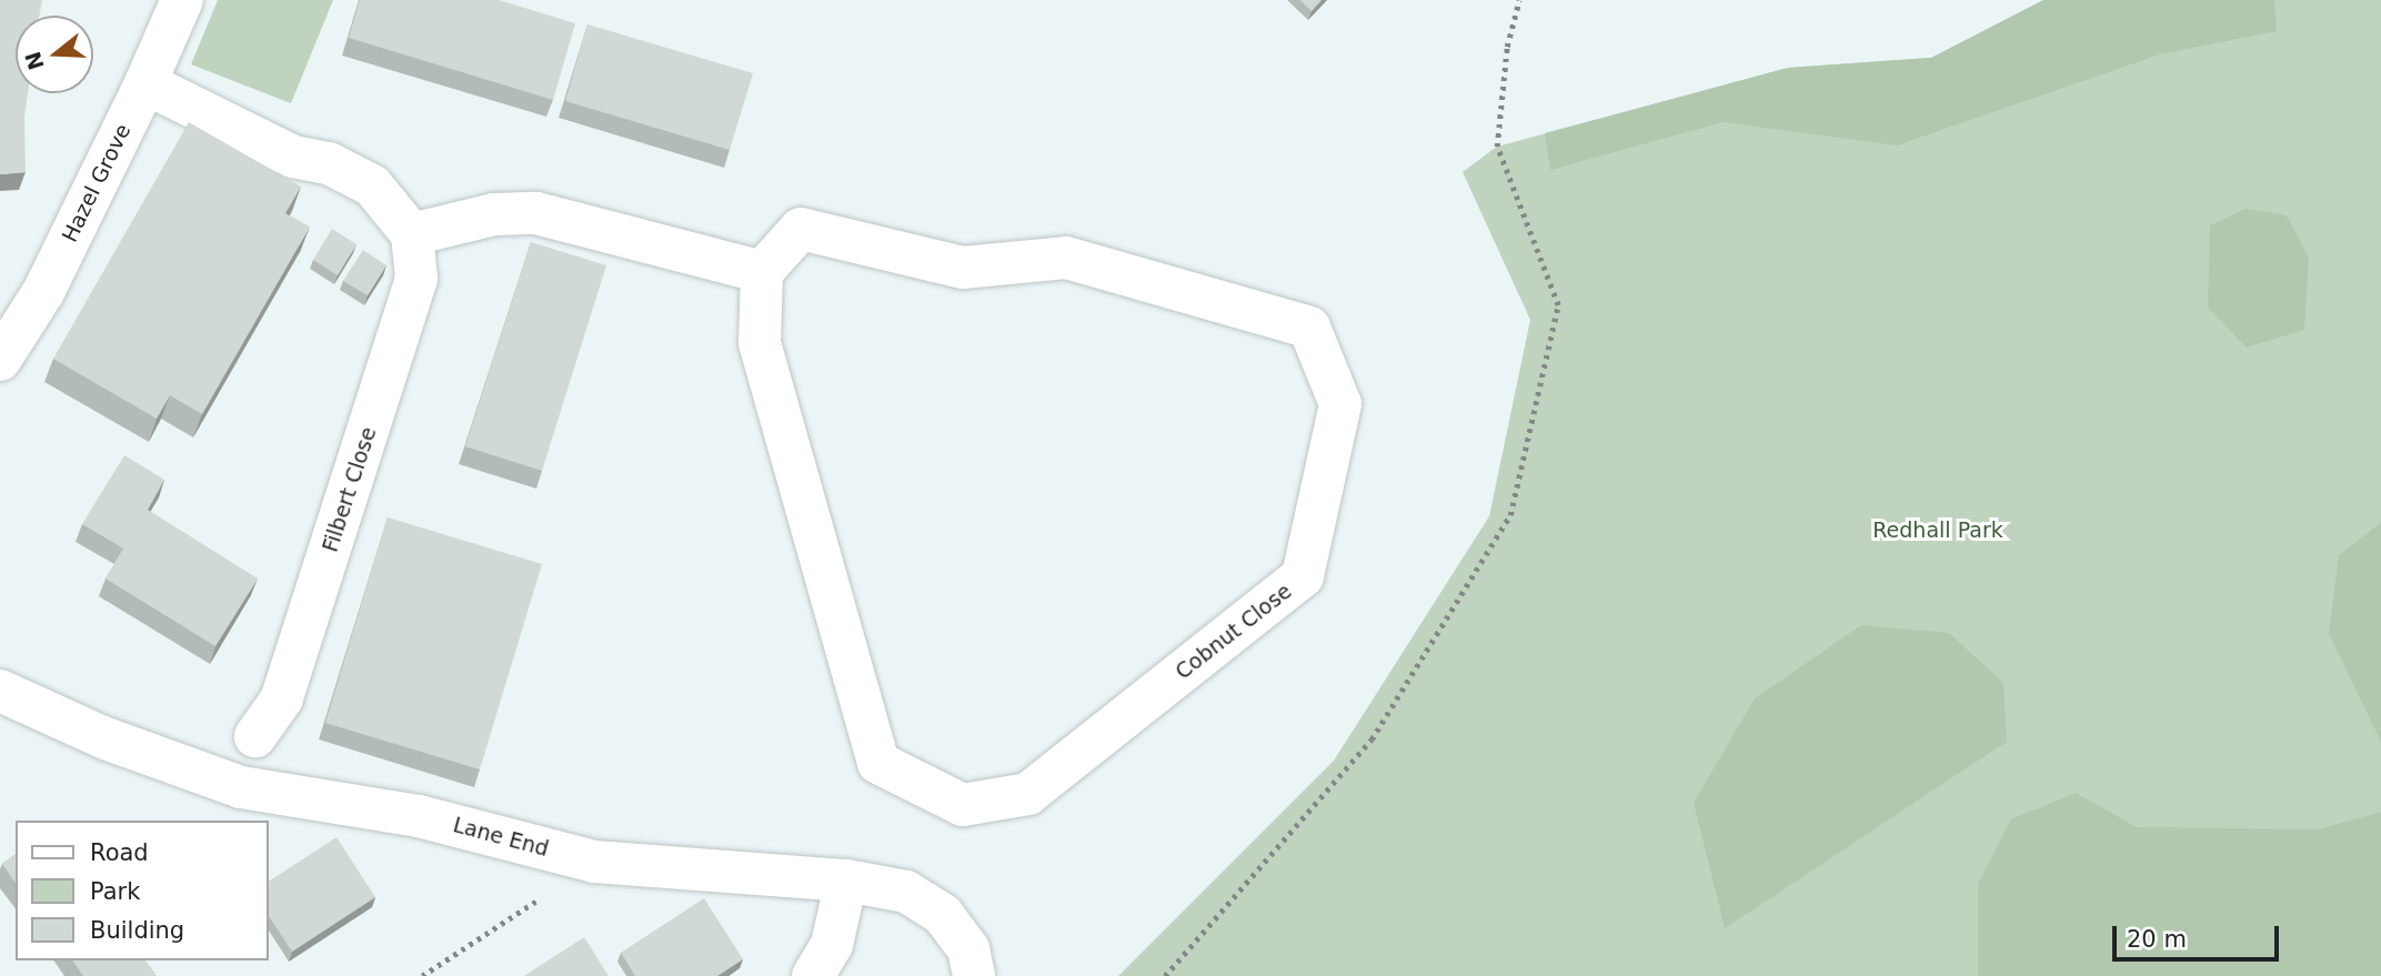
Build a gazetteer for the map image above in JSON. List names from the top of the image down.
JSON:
{
  "streets": {
    "street": [
      "Hazel Grove",
      "Filbert Close",
      "Cobnut Close",
      "Lane End"
    ]
  },
  "parks": ["Redhall Park"],
  "legend": ["Road", "Park", "Building"],
  "scale_bar": "20 m",
  "north": "left"
}
